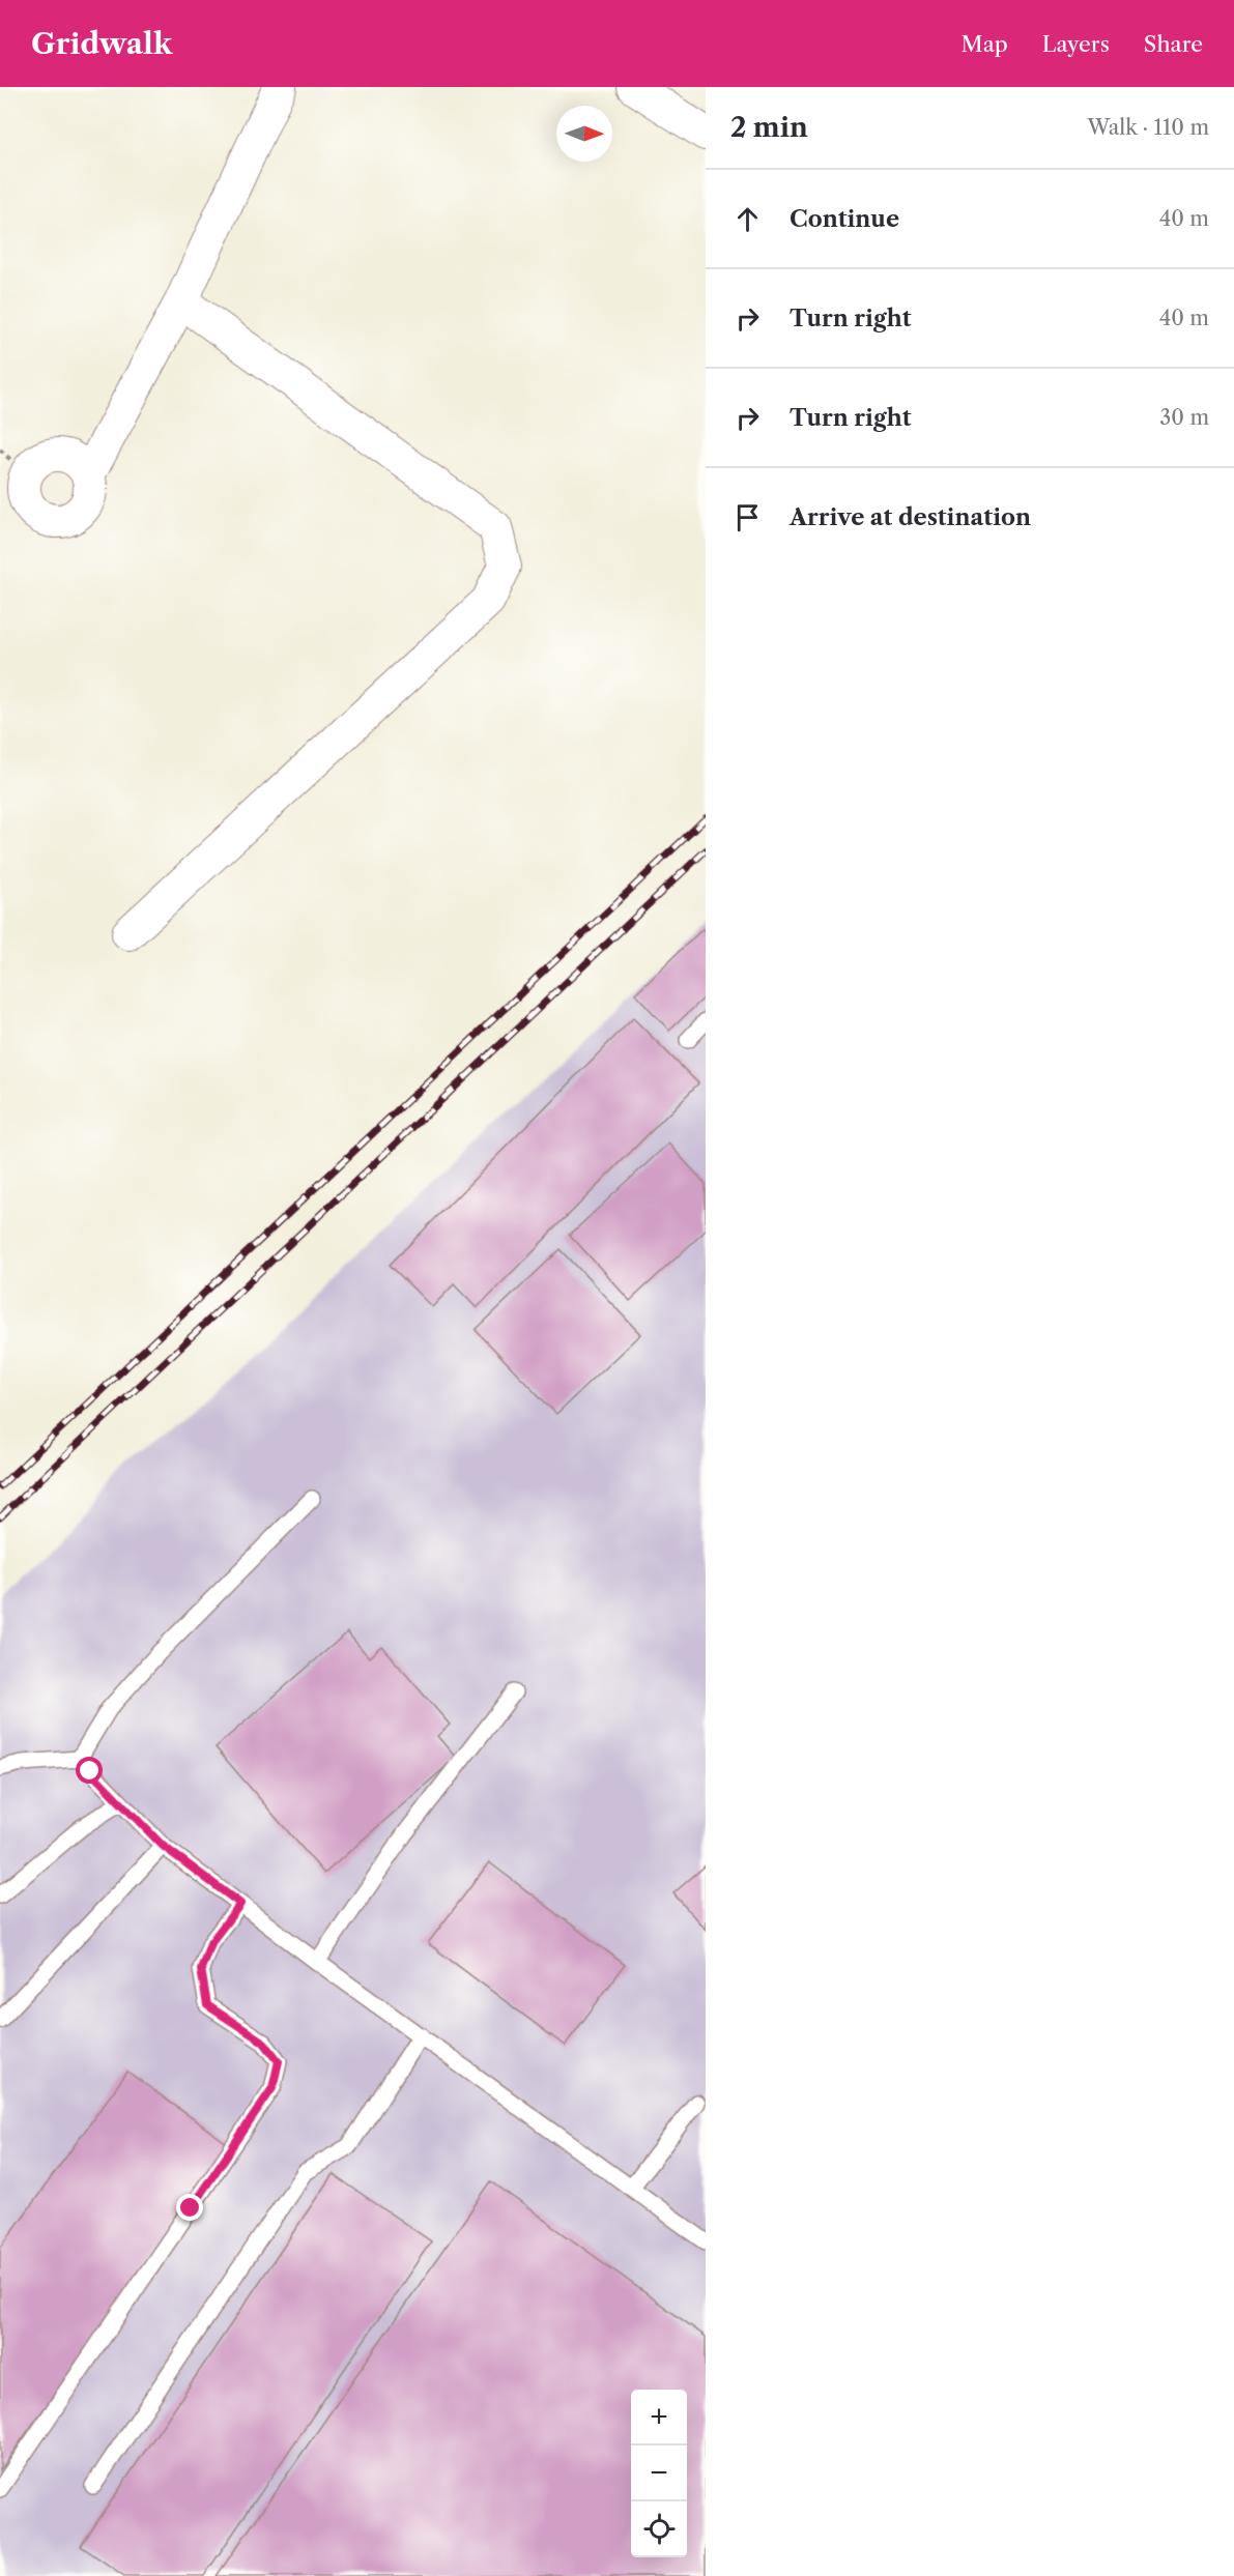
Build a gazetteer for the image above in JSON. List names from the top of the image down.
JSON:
{
  "north": "right",
  "page": {
    "header": "Gridwalk",
    "nav": ["Map", "Layers", "Share"],
    "heading": ["2 min", "Walk · 110 m"],
    "list": [
      ["Continue", "40 m"],
      ["Turn right", "40 m"],
      ["Turn right", "30 m"],
      "Arrive at destination"
    ],
    "map_buttons": ["+", "−"]
  }
}
